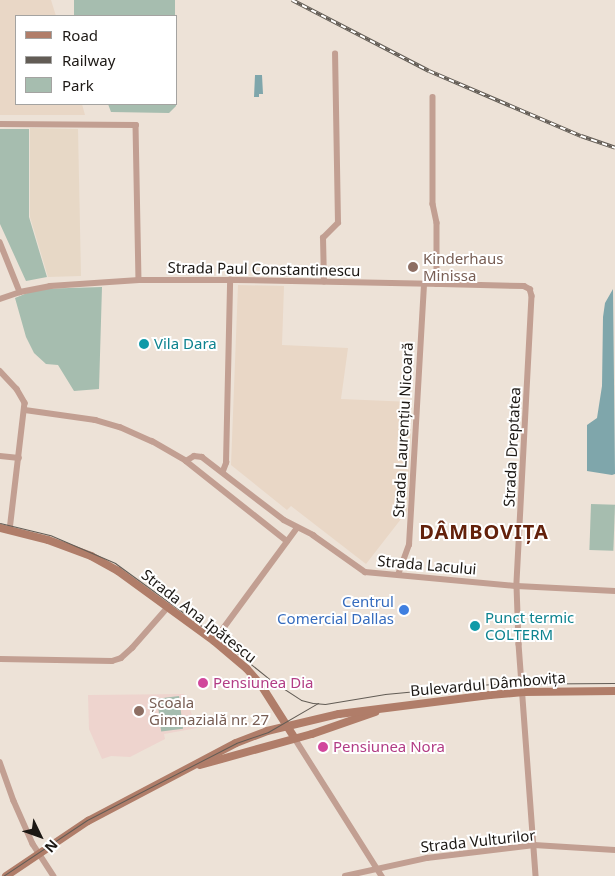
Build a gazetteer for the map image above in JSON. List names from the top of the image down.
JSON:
{
  "streets": {
    "main road": ["Strada Ana Ipătescu", "Bulevardul Dâmbovița"],
    "street": [
      "Strada Paul Constantinescu",
      "Strada Laurențiu Nicoară",
      "Strada Dreptatea",
      "Strada Lacului",
      "Strada Vulturilor"
    ]
  },
  "crossings": [
    ["Strada Paul Constantinescu", "Strada Laurențiu Nicoară"],
    ["Strada Paul Constantinescu", "Strada Dreptatea"],
    ["Strada Laurențiu Nicoară", "Strada Lacului"],
    ["Strada Dreptatea", "Strada Lacului"],
    ["Strada Dreptatea", "Bulevardul Dâmbovița"],
    ["Strada Dreptatea", "Strada Vulturilor"],
    ["Strada Ana Ipătescu", "Bulevardul Dâmbovița"],
    ["Strada Ana Ipătescu", "Strada Vulturilor"]
  ],
  "districts": ["DÂMBOVIȚA"],
  "places": [
    "Kinderhaus Minissa",
    "Vila Dara",
    "Centrul Comercial Dallas",
    "Punct termic COLTERM",
    "Pensiunea Dia",
    "Școala Gimnazială nr. 27",
    "Pensiunea Nora"
  ],
  "legend": ["Road", "Railway", "Park"],
  "north": "bottom right"
}
